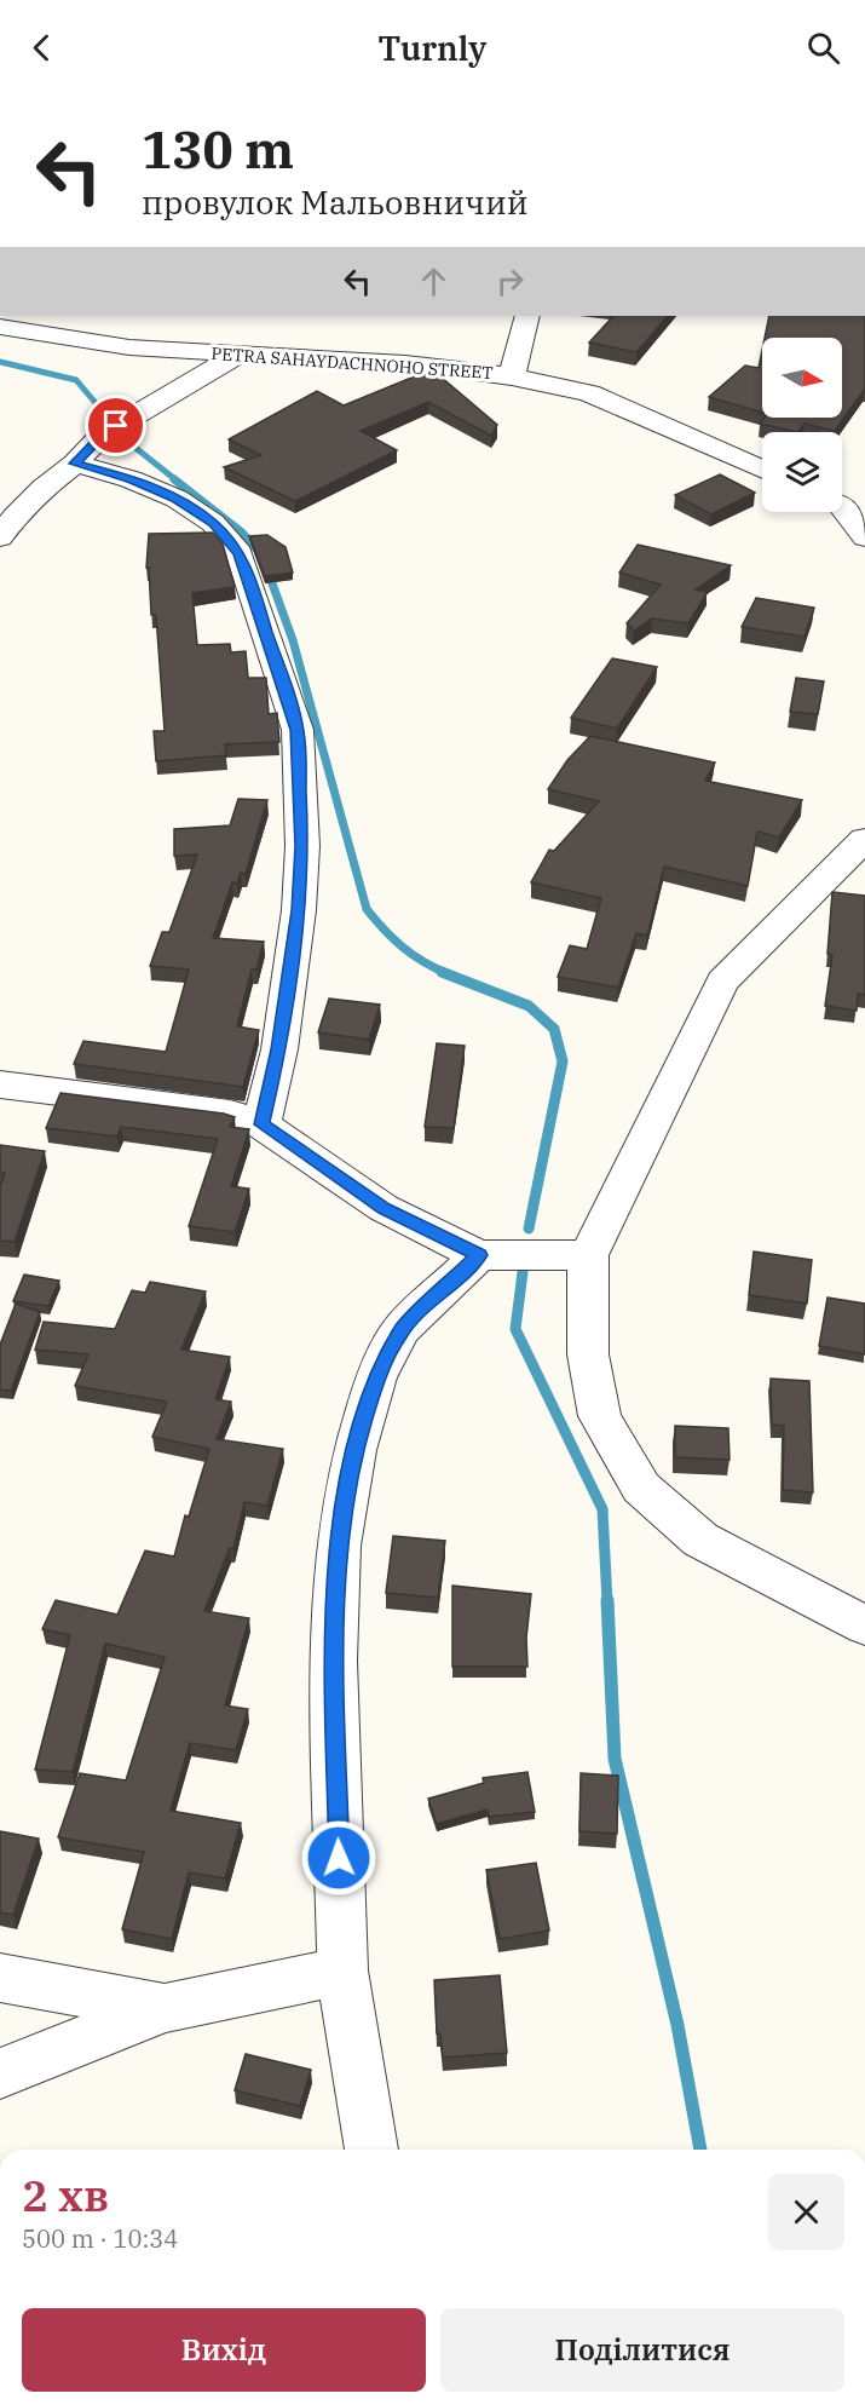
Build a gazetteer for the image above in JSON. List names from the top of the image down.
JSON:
{
  "streets": {
    "street": ["PETRA SAHAYDACHNOHO STREET"]
  },
  "north": "right",
  "page": {
    "header": "Turnly",
    "turn": ["130 m", "провулок Мальовничий"],
    "heading": ["2 хв", "500 m · 10:34"],
    "buttons": ["Вихід", "Поділитися"]
  }
}
